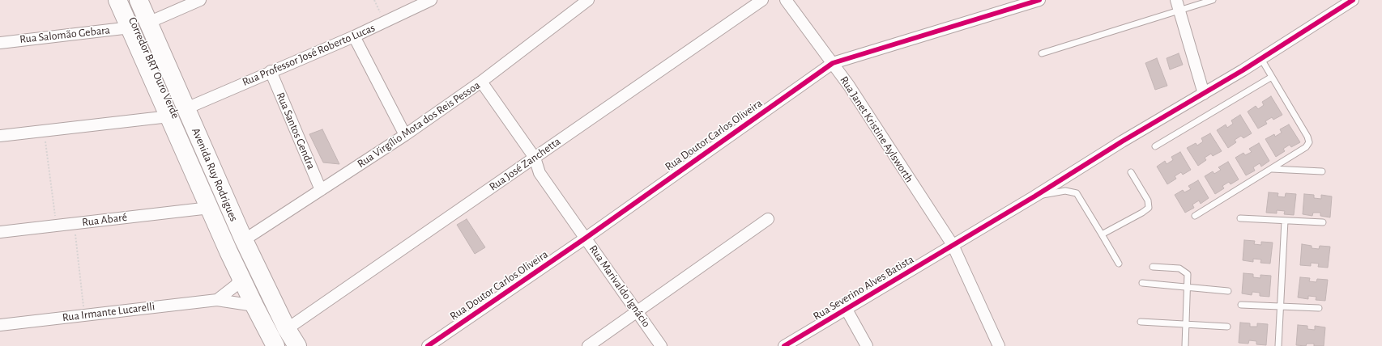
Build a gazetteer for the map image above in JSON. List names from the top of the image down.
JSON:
{
  "streets": {
    "main road": ["Avenida Ruy Rodrigues"],
    "street": [
      "Rua Salomão Gebara",
      "Rua Professor José Roberto Lucas",
      "Rua Virgílio Mota dos Reis Pessoa",
      "Rua Janet Kristine Aylsworth",
      "Rua Santos Gendra",
      "Rua Doutor Carlos Oliveira",
      "Rua José Zanchetta",
      "Rua Abaré",
      "Rua Marivaldo Ignácio",
      "Rua Severino Alves Batista",
      "Rua Irmante Lucarelli"
    ],
    "lane": ["Corredor BRT Ouro Verde"]
  },
  "crossings": [
    ["Rua Salomão Gebara", "Avenida Ruy Rodrigues"],
    ["Rua Professor José Roberto Lucas", "Rua Santos Gendra"],
    ["Rua Professor José Roberto Lucas", "Avenida Ruy Rodrigues"],
    ["Corredor BRT Ouro Verde", "Rua Virgílio Mota dos Reis Pessoa"],
    ["Corredor BRT Ouro Verde", "Avenida Ruy Rodrigues"],
    ["Rua Virgílio Mota dos Reis Pessoa", "Rua Santos Gendra"],
    ["Rua Virgílio Mota dos Reis Pessoa", "Avenida Ruy Rodrigues"],
    ["Rua Virgílio Mota dos Reis Pessoa", "Rua Marivaldo Ignácio"],
    ["Rua Janet Kristine Aylsworth", "Rua Doutor Carlos Oliveira"],
    ["Rua Janet Kristine Aylsworth", "Rua Severino Alves Batista"],
    ["Rua Doutor Carlos Oliveira", "Rua Marivaldo Ignácio"],
    ["Rua José Zanchetta", "Avenida Ruy Rodrigues"],
    ["Rua José Zanchetta", "Rua Marivaldo Ignácio"],
    ["Avenida Ruy Rodrigues", "Rua Abaré"],
    ["Avenida Ruy Rodrigues", "Rua Irmante Lucarelli"]
  ]
}
